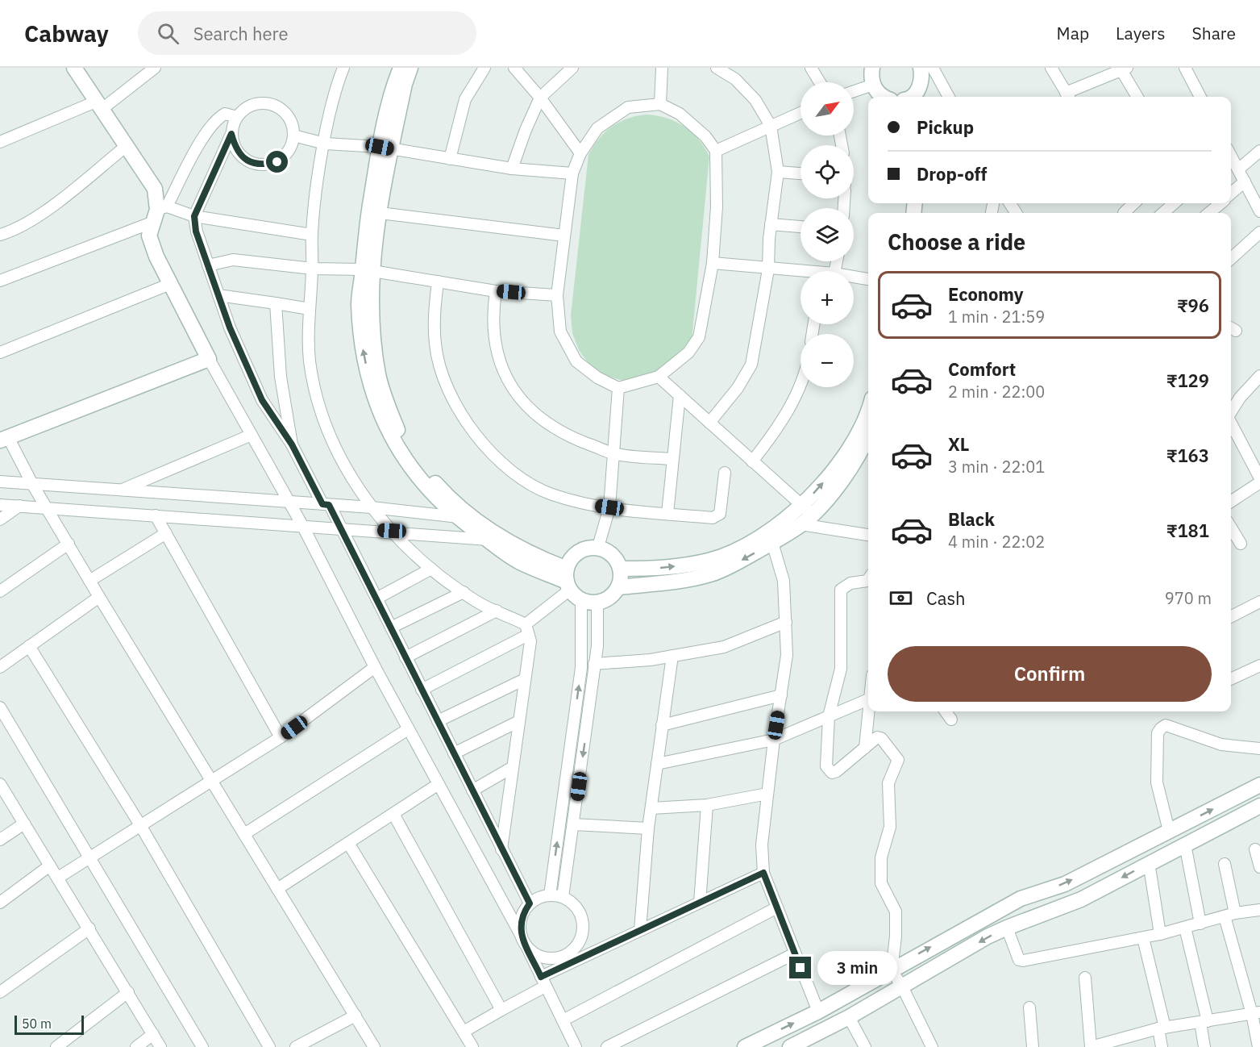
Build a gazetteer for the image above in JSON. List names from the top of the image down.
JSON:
{
  "scale_bar": "50 m",
  "north": "top right",
  "page": {
    "header": "Cabway",
    "search": "Search here",
    "nav": ["Map", "Layers", "Share"],
    "map_buttons": ["+", "−"],
    "banner": ["Pickup", "Drop-off"],
    "heading": "Choose a ride",
    "list": [
      {
        "name": "Economy",
        "note": "1 min · 21:59",
        "value": "₹96"
      },
      {
        "name": "Comfort",
        "note": "2 min · 22:00",
        "value": "₹129"
      },
      {
        "name": "XL",
        "note": "3 min · 22:01",
        "value": "₹163"
      },
      {
        "name": "Black",
        "note": "4 min · 22:02",
        "value": "₹181"
      }
    ],
    "pay": ["Cash", "970 m"],
    "buttons": "Confirm",
    "bubble": "3 min",
    "scale": "50 m"
  }
}
